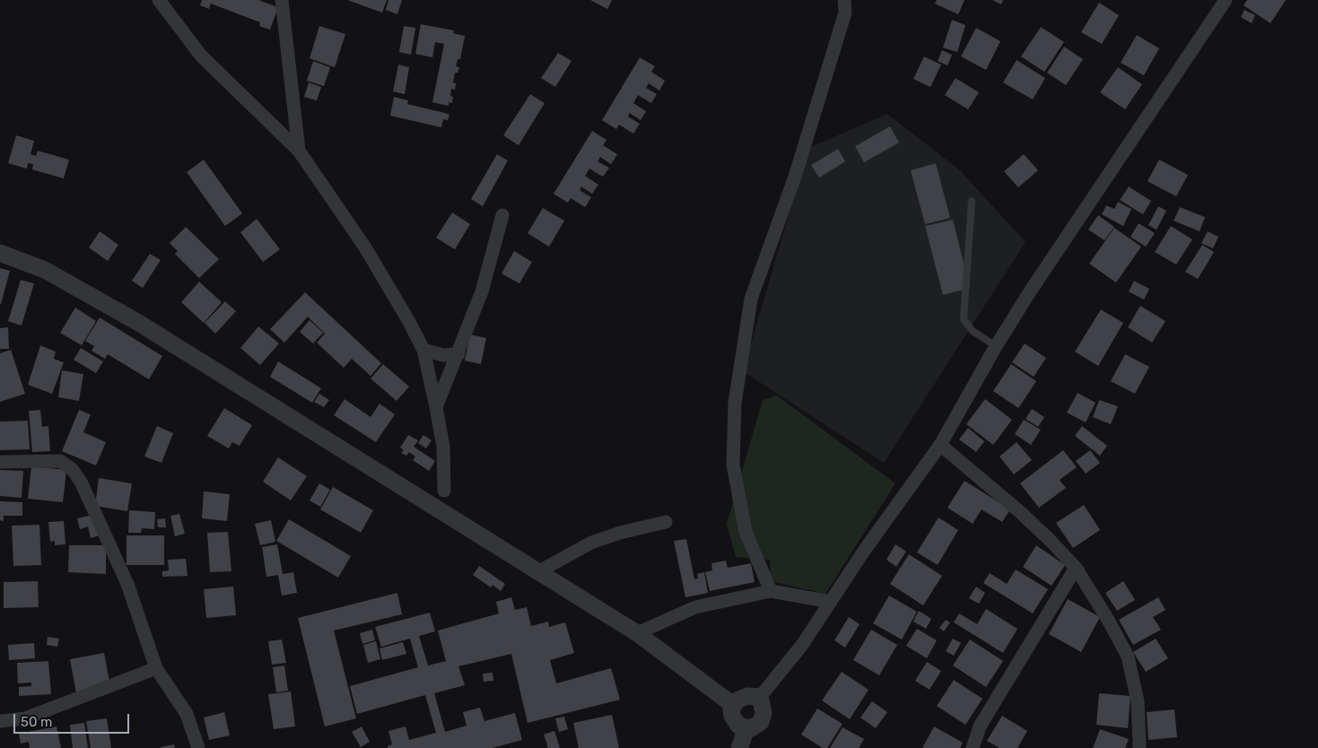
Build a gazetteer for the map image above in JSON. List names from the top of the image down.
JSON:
{
  "scale_bar": "50 m"
}
